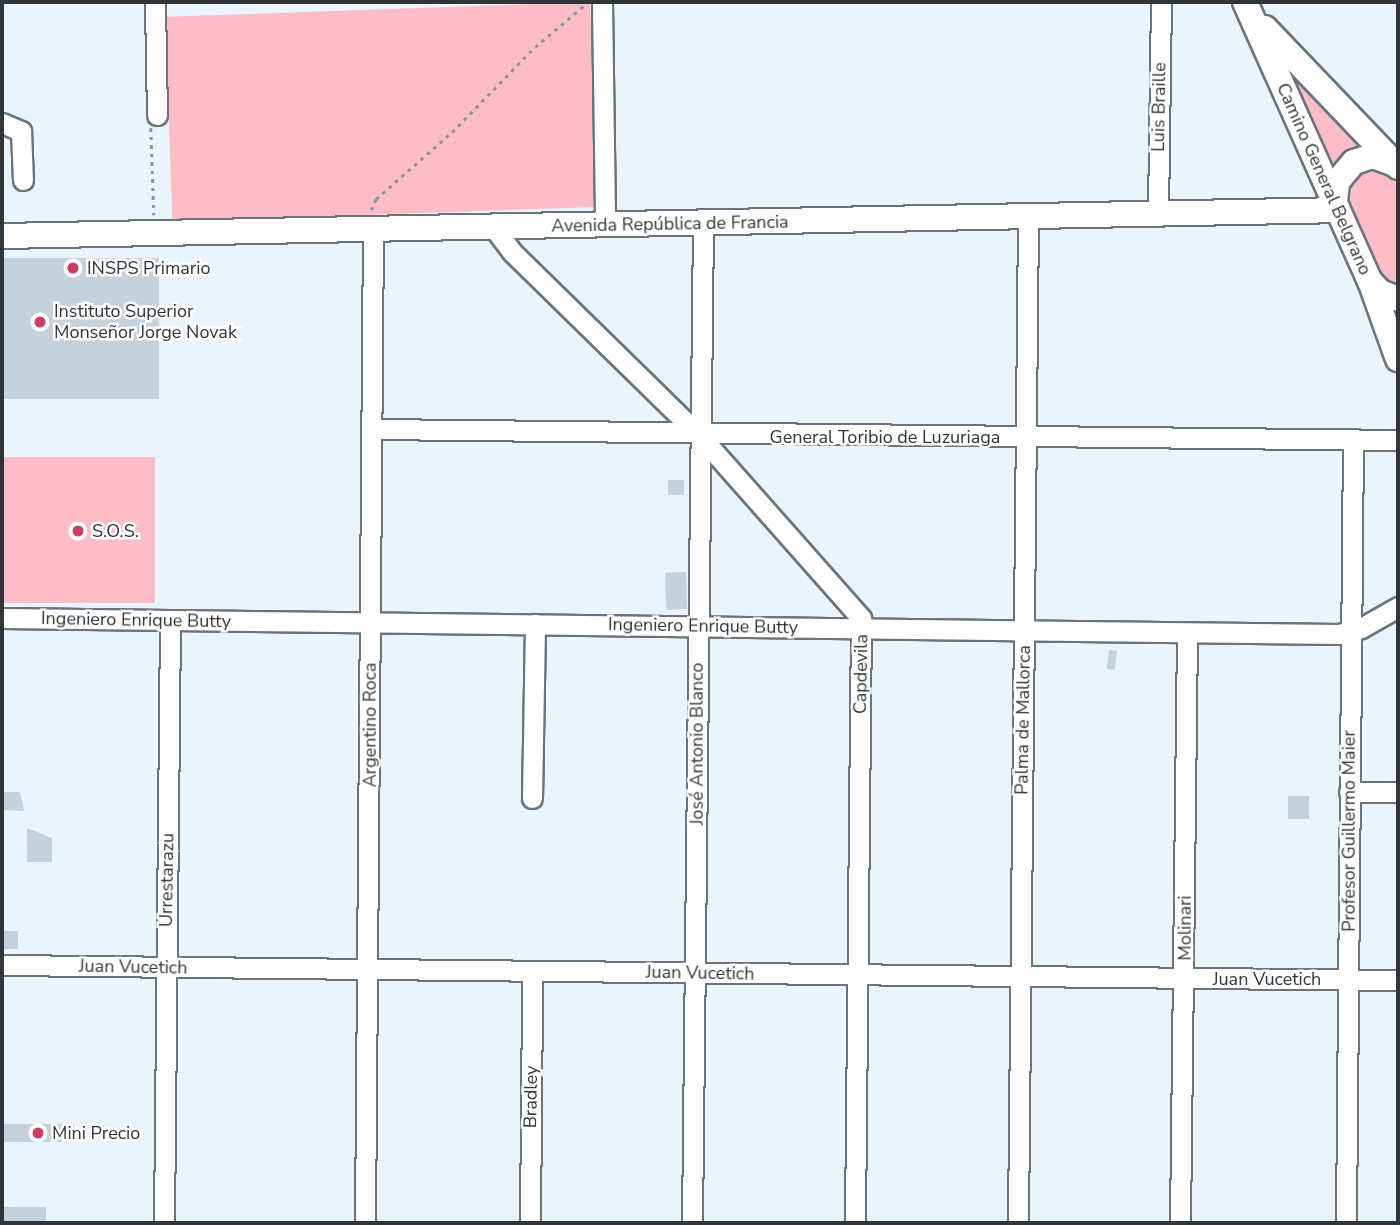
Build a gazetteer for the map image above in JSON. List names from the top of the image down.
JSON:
{
  "streets": {
    "main road": ["Camino General Belgrano", "Avenida República de Francia"],
    "street": [
      "Luis Braille",
      "General Toribio de Luzuriaga",
      "Ingeniero Enrique Butty",
      "Capdevila",
      "Palma de Mallorca",
      "Argentino Roca",
      "José Antonio Blanco",
      "Profesor Guillermo Maier",
      "Urrestarazu",
      "Molinari",
      "Juan Vucetich",
      "Bradley"
    ]
  },
  "crossings": [
    ["Luis Braille", "Avenida República de Francia"],
    ["Camino General Belgrano", "Avenida República de Francia"],
    ["Avenida República de Francia", "Capdevila"],
    ["Avenida República de Francia", "Palma de Mallorca"],
    ["Avenida República de Francia", "Argentino Roca"],
    ["Avenida República de Francia", "José Antonio Blanco"],
    ["General Toribio de Luzuriaga", "Capdevila"],
    ["General Toribio de Luzuriaga", "Palma de Mallorca"],
    ["General Toribio de Luzuriaga", "Argentino Roca"],
    ["General Toribio de Luzuriaga", "José Antonio Blanco"],
    ["General Toribio de Luzuriaga", "Profesor Guillermo Maier"],
    ["Ingeniero Enrique Butty", "Capdevila"],
    ["Ingeniero Enrique Butty", "Palma de Mallorca"],
    ["Ingeniero Enrique Butty", "Argentino Roca"],
    ["Ingeniero Enrique Butty", "José Antonio Blanco"],
    ["Ingeniero Enrique Butty", "Profesor Guillermo Maier"],
    ["Ingeniero Enrique Butty", "Urrestarazu"],
    ["Ingeniero Enrique Butty", "Molinari"],
    ["Capdevila", "José Antonio Blanco"],
    ["Capdevila", "Juan Vucetich"],
    ["Palma de Mallorca", "Juan Vucetich"],
    ["Argentino Roca", "Juan Vucetich"],
    ["José Antonio Blanco", "Juan Vucetich"],
    ["Profesor Guillermo Maier", "Juan Vucetich"],
    ["Urrestarazu", "Juan Vucetich"],
    ["Molinari", "Juan Vucetich"],
    ["Juan Vucetich", "Bradley"]
  ],
  "places": [
    "INSPS Primario",
    "Instituto Superior Monseñor Jorge Novak",
    "S.O.S.",
    "Mini Precio"
  ]
}
